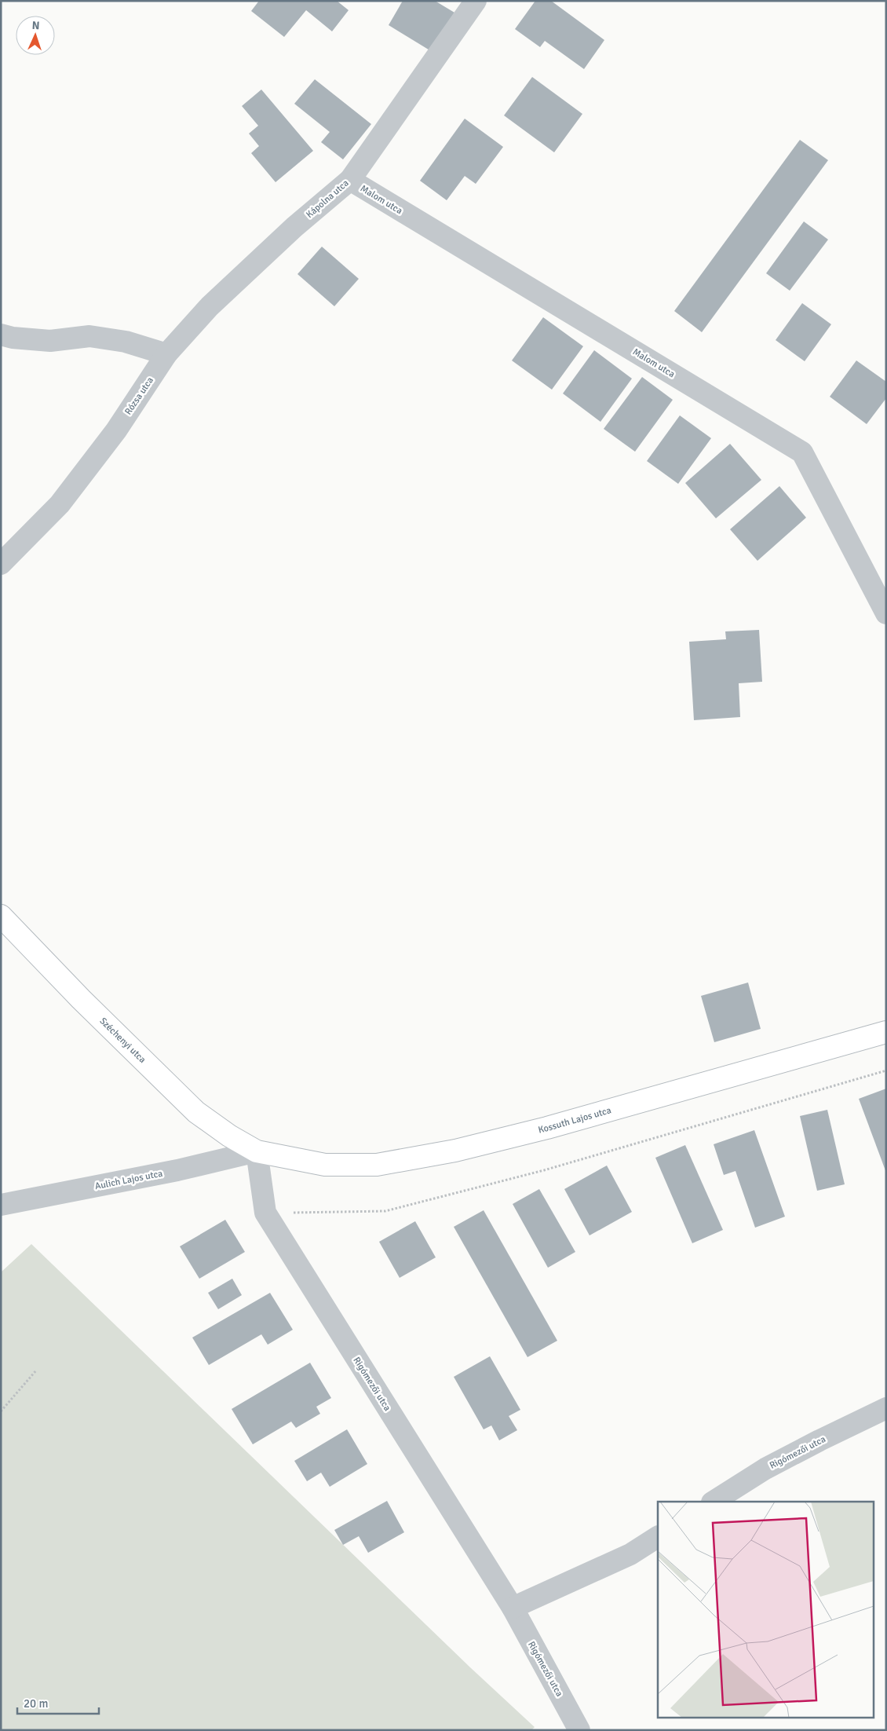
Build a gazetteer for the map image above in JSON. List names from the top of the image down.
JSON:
{
  "streets": {
    "main road": ["Széchenyi utca", "Kossuth Lajos utca"],
    "street": [
      "Kápolna utca",
      "Malom utca",
      "Rózsa utca",
      "Aulich Lajos utca",
      "Rigómezői utca"
    ]
  },
  "crossings": [
    ["Kápolna utca", "Malom utca"],
    ["Kápolna utca", "Rózsa utca"],
    ["Széchenyi utca", "Kossuth Lajos utca"],
    ["Széchenyi utca", "Aulich Lajos utca"],
    ["Széchenyi utca", "Rigómezői utca"],
    ["Kossuth Lajos utca", "Aulich Lajos utca"],
    ["Kossuth Lajos utca", "Rigómezői utca"],
    ["Aulich Lajos utca", "Rigómezői utca"]
  ],
  "scale_bar": "20 m",
  "north": "top"
}
